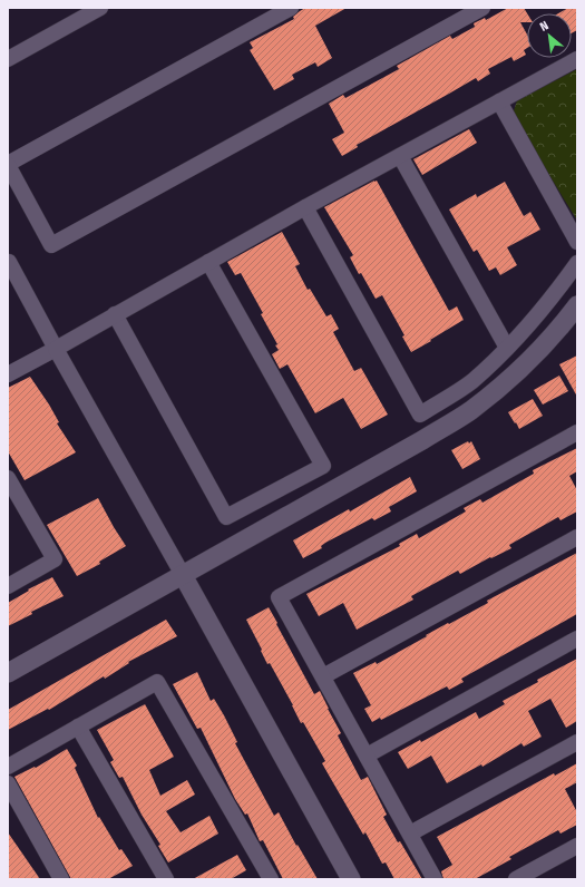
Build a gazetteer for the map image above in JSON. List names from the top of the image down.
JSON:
{
  "north": "top left"
}
